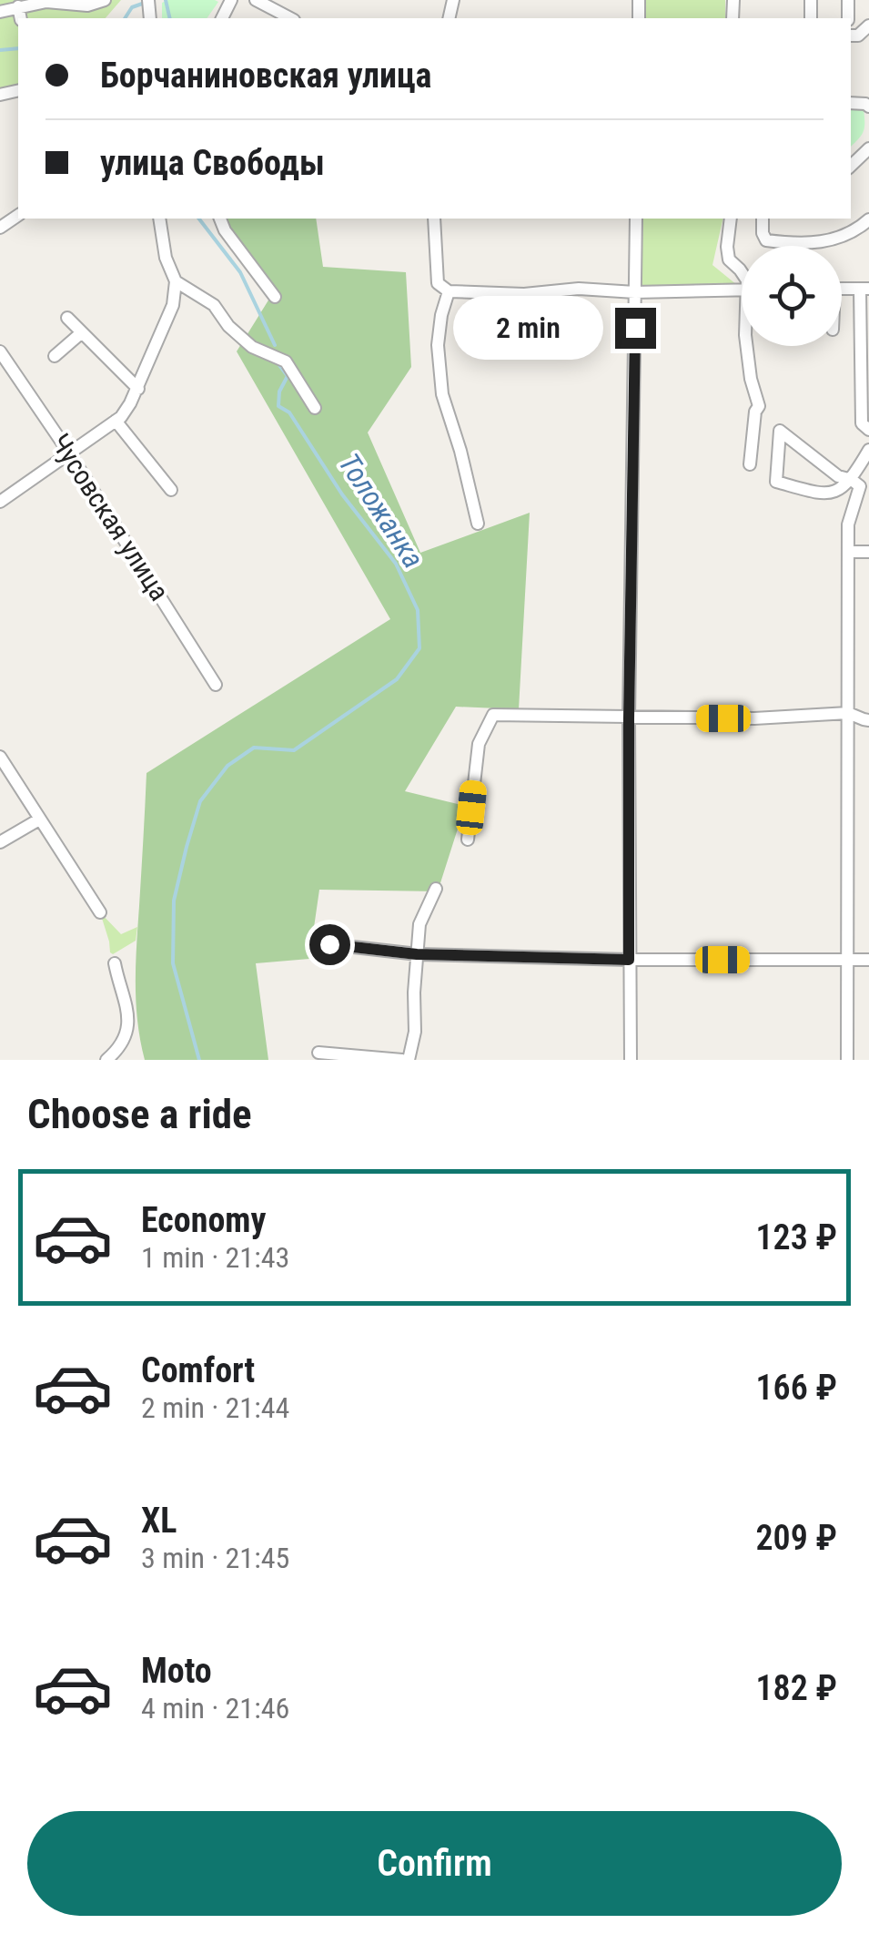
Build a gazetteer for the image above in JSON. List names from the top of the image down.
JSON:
{
  "streets": {
    "street": ["Чусовская улица"]
  },
  "water": ["Толожанка"],
  "page": {
    "banner": ["Борчаниновская улица", "улица Свободы"],
    "bubble": "2 min",
    "heading": "Choose a ride",
    "list": [
      {
        "name": "Economy",
        "note": "1 min · 21:43",
        "value": "123 ₽"
      },
      {
        "name": "Comfort",
        "note": "2 min · 21:44",
        "value": "166 ₽"
      },
      {
        "name": "XL",
        "note": "3 min · 21:45",
        "value": "209 ₽"
      },
      {
        "name": "Moto",
        "note": "4 min · 21:46",
        "value": "182 ₽"
      }
    ],
    "buttons": "Confirm"
  }
}
